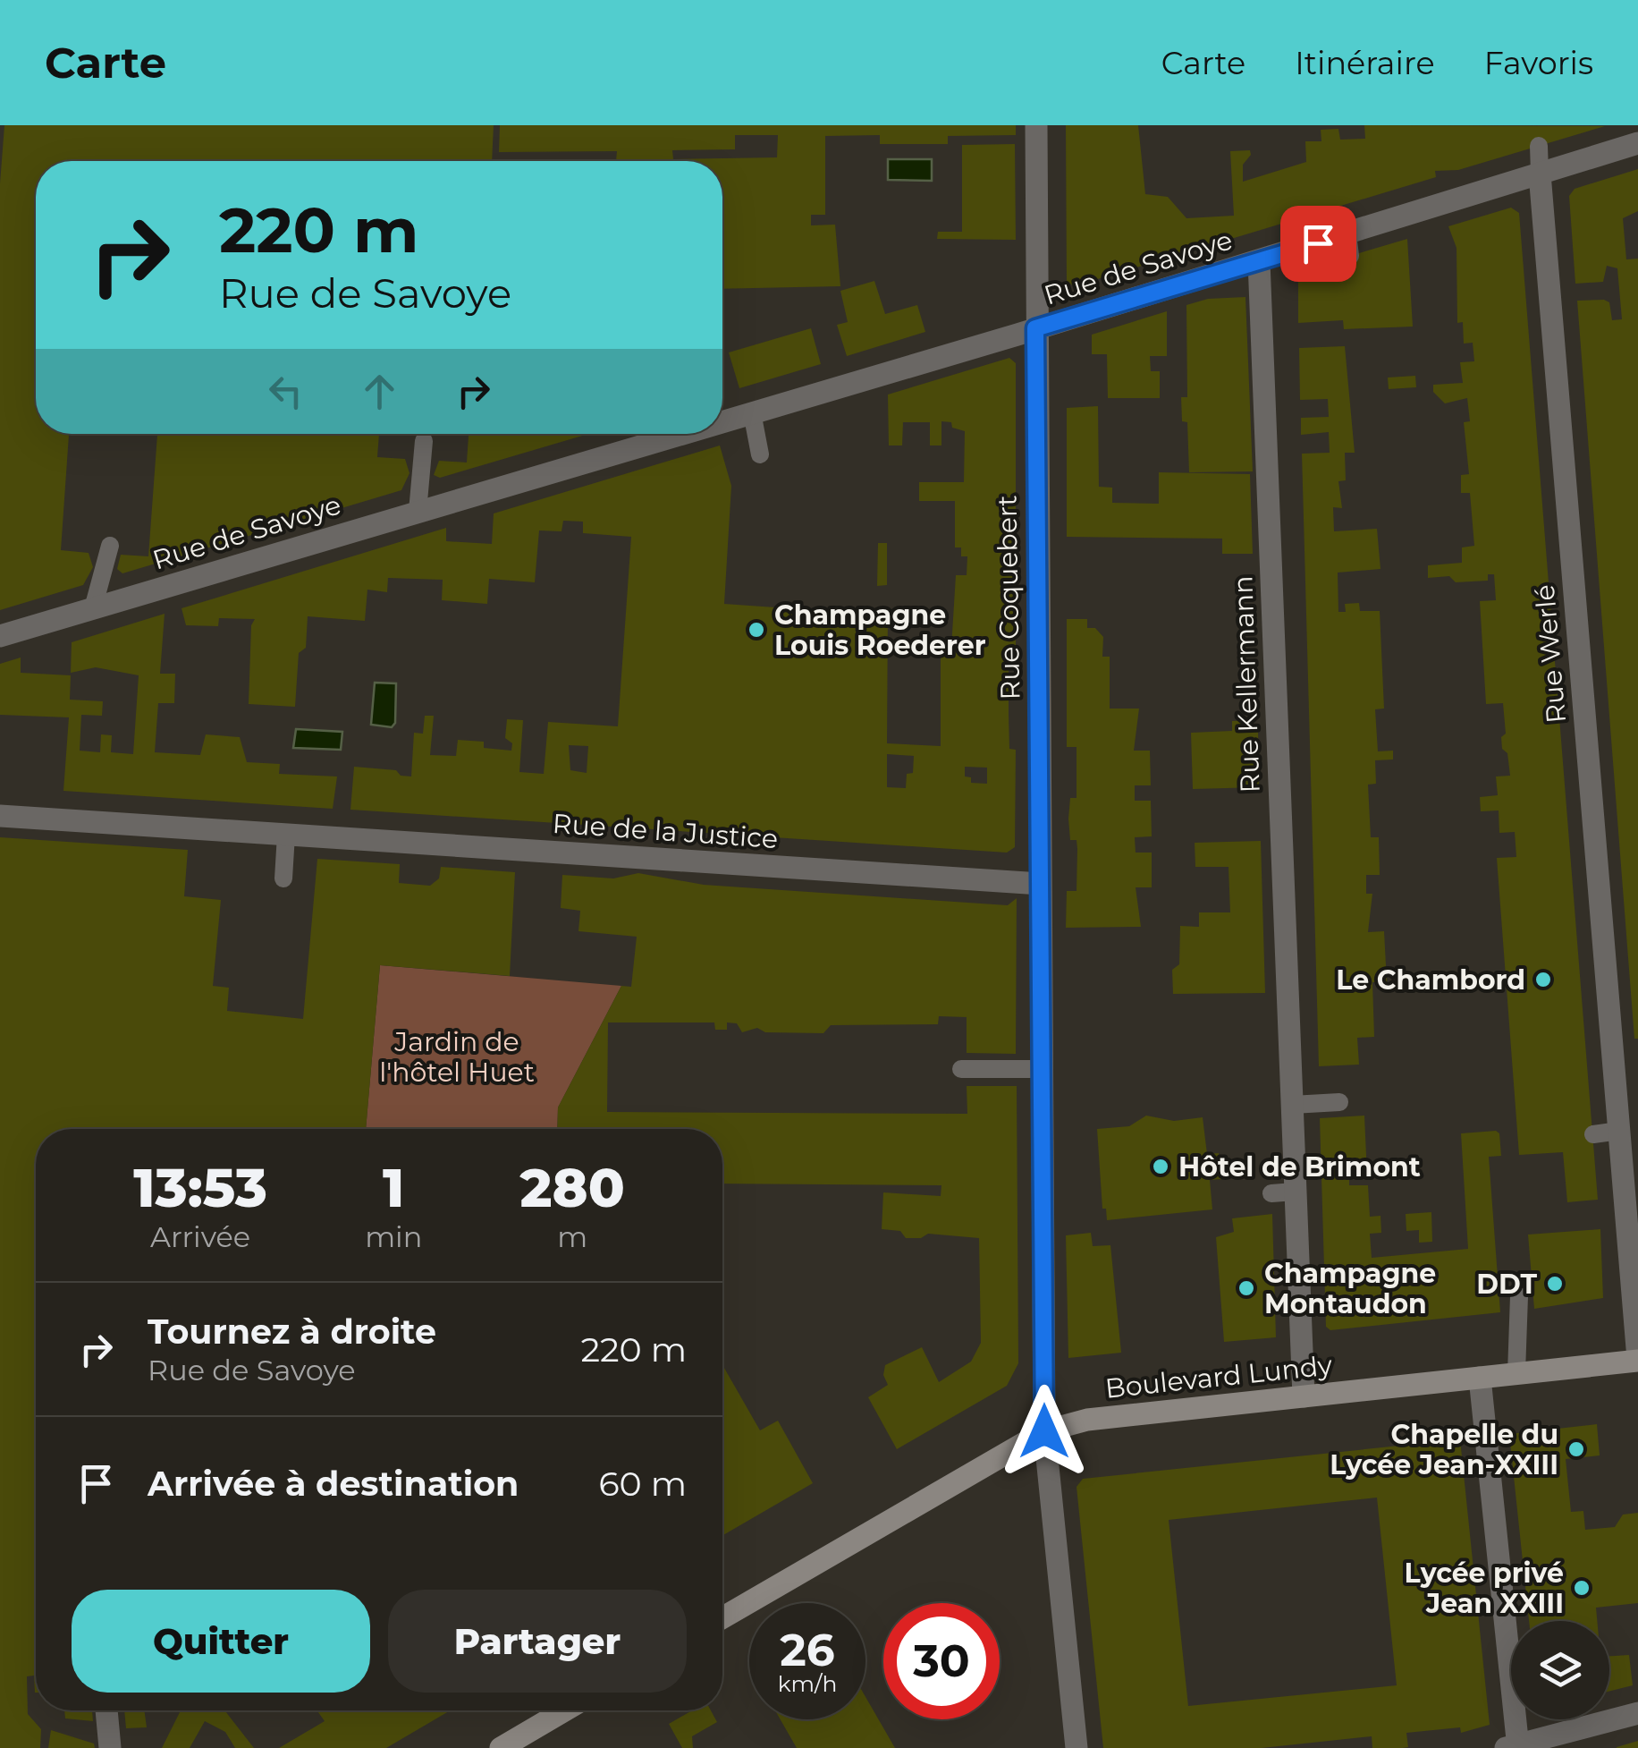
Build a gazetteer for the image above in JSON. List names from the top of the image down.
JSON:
{
  "streets": {
    "main road": ["Boulevard Lundy"],
    "street": [
      "Rue de Savoye",
      "Rue Coquebert",
      "Rue Werlé",
      "Rue Kellermann",
      "Rue de la Justice"
    ]
  },
  "crossings": [
    ["Rue de Savoye", "Rue Coquebert"],
    ["Rue de Savoye", "Rue Werlé"],
    ["Rue de Savoye", "Rue Kellermann"],
    ["Rue Coquebert", "Rue de la Justice"],
    ["Rue Coquebert", "Boulevard Lundy"],
    ["Rue Werlé", "Boulevard Lundy"],
    ["Rue Kellermann", "Boulevard Lundy"]
  ],
  "parks": ["Jardin de l'hôtel Huet"],
  "places": [
    "Champagne Louis Roederer",
    "Le Chambord",
    "Hôtel de Brimont",
    "DDT",
    "Champagne Montaudon",
    "Chapelle du Lycée Jean-XXIII",
    "Lycée privé Jean XXIII"
  ],
  "page": {
    "header": "Carte",
    "nav": ["Carte", "Itinéraire", "Favoris"],
    "turn": ["220 m", "Rue de Savoye"],
    "eta": [
      "13:53",
      "Arrivée",
      "1",
      "min",
      "280",
      "m"
    ],
    "list": [
      {
        "name": "Tournez à droite",
        "note": "Rue de Savoye",
        "value": "220 m"
      },
      {
        "name": "Arrivée à destination",
        "value": "60 m"
      }
    ],
    "buttons": ["Quitter", "Partager"],
    "speed": "26 km/h",
    "limit": "30"
  }
}
